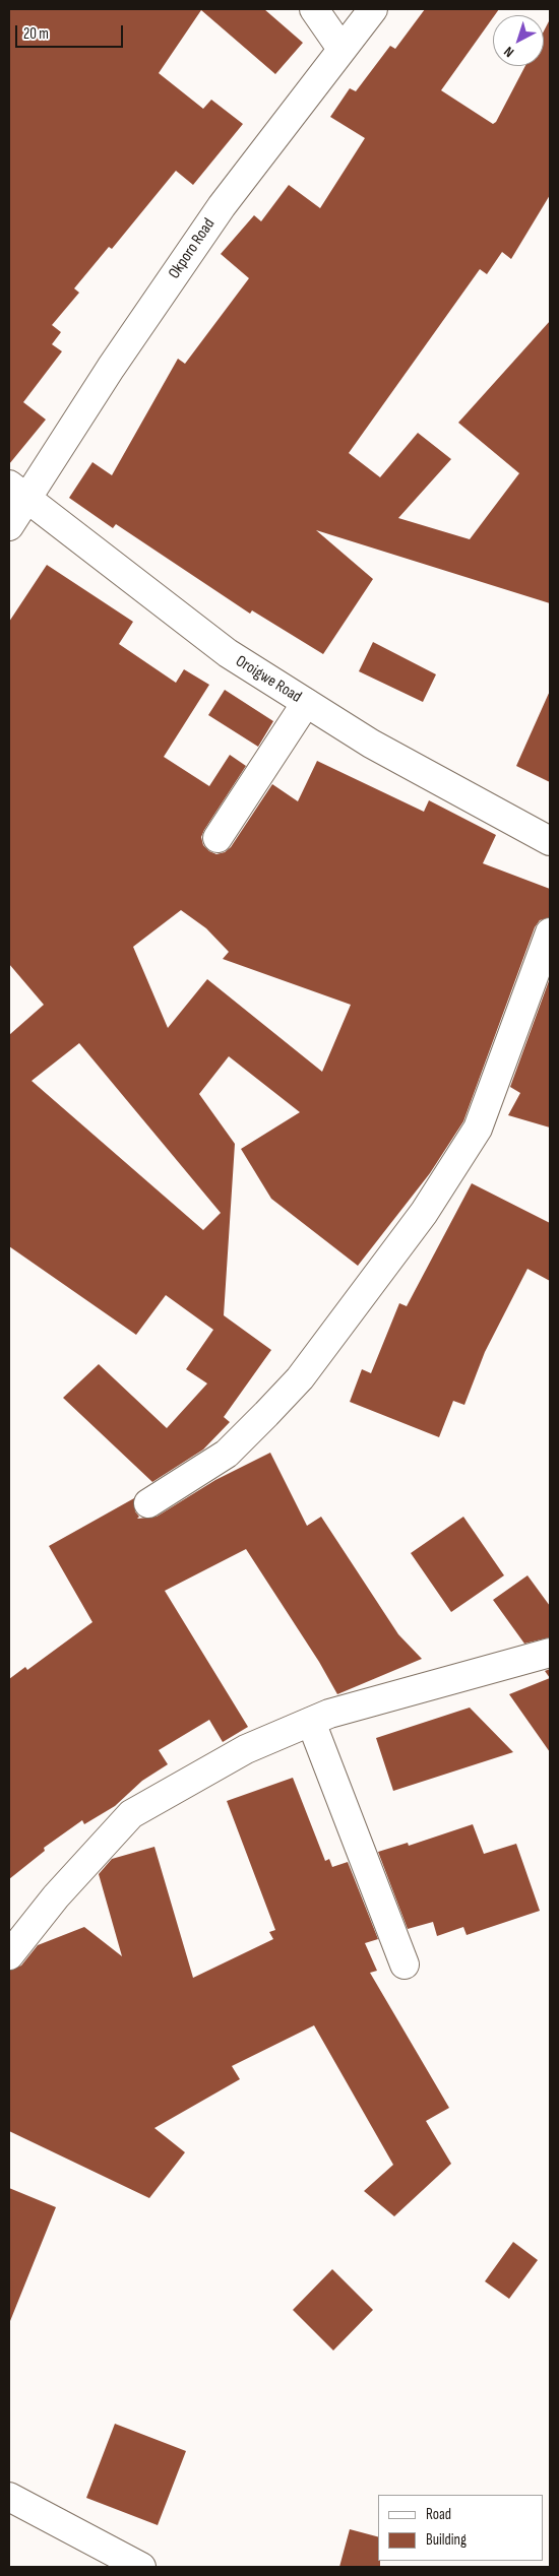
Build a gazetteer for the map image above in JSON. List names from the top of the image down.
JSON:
{
  "streets": {
    "street": ["Okporo Road", "Oroigwe Road"]
  },
  "crossings": [
    ["Okporo Road", "Oroigwe Road"]
  ],
  "legend": ["Road", "Building"],
  "scale_bar": "20 m",
  "north": "bottom left"
}
